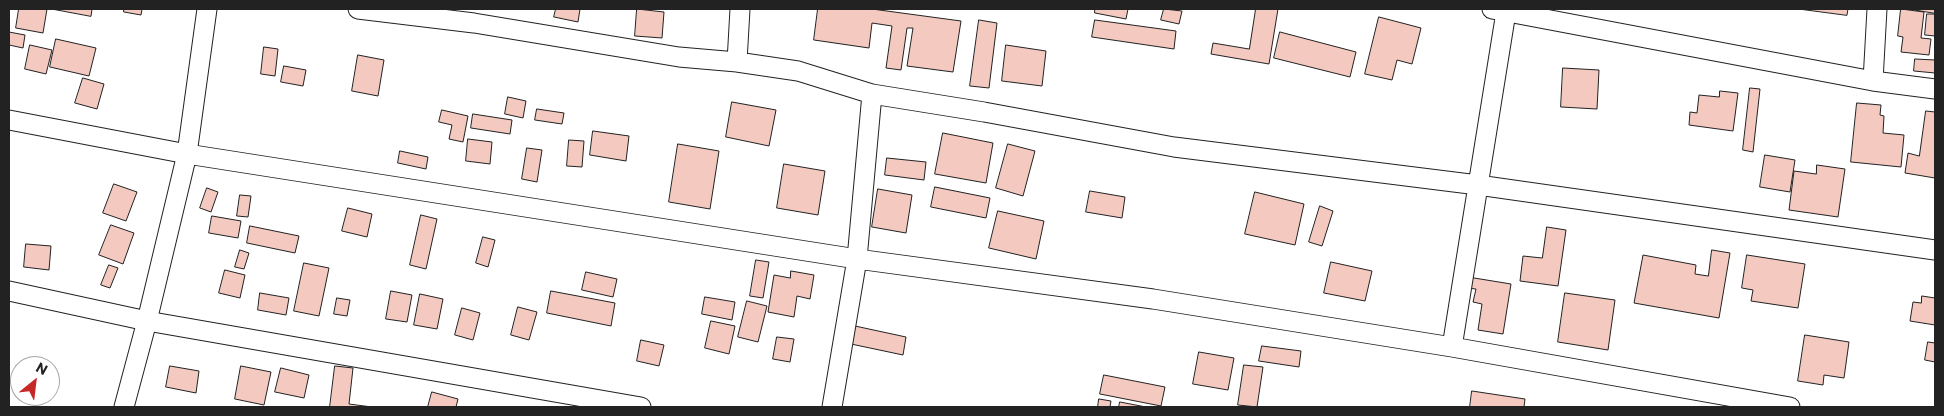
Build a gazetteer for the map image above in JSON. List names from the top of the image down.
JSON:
{
  "north": "top right"
}
